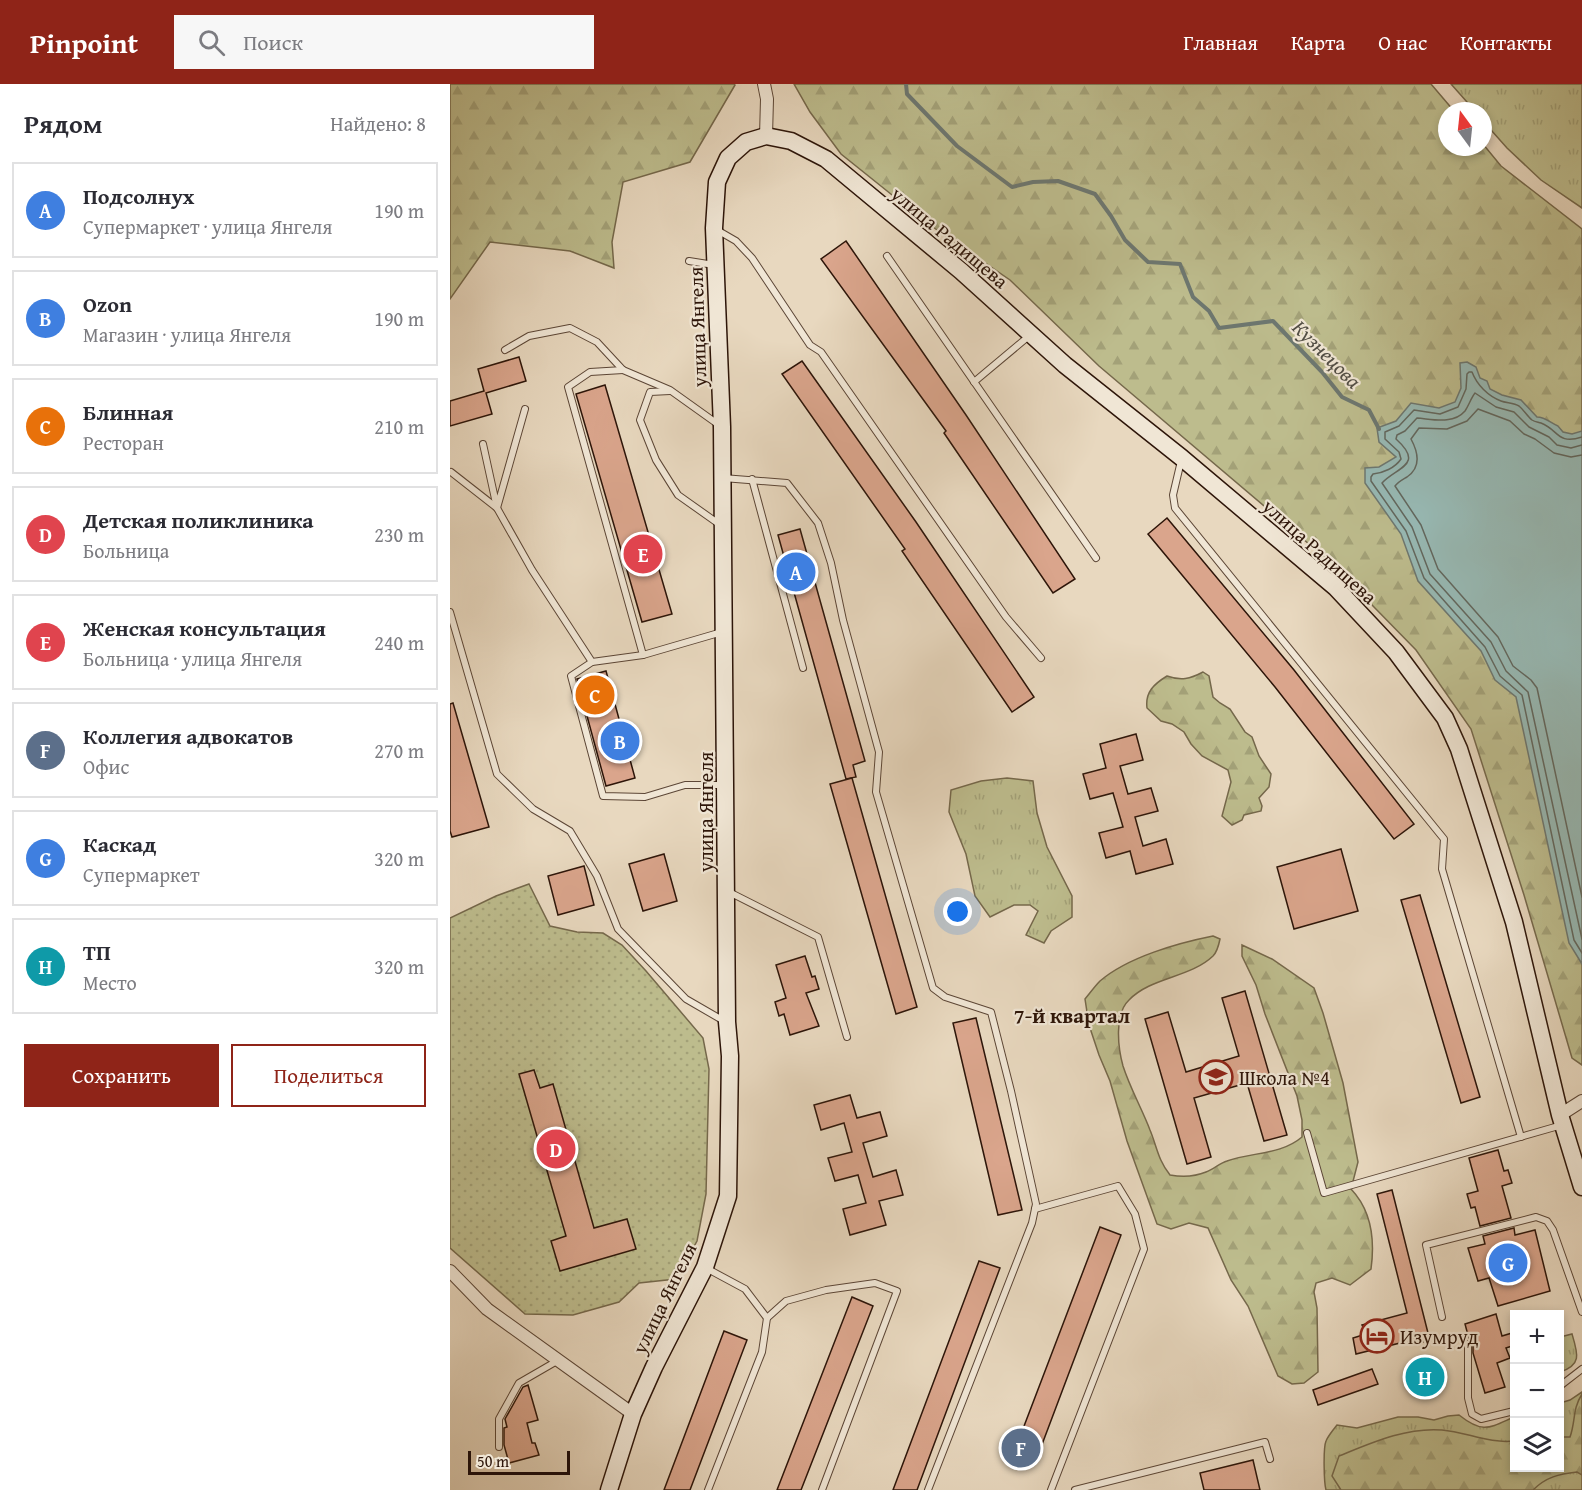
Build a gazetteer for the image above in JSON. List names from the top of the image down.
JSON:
{
  "streets": {
    "street": ["улица Радищева", "улица Янгеля"]
  },
  "crossings": [
    ["улица Радищева", "улица Янгеля"]
  ],
  "districts": ["7-й квартал"],
  "water": ["Кузнецова"],
  "places": {
    "school or university": ["Школа №4"],
    "hotel": ["Изумруд"]
  },
  "scale_bar": "50 m",
  "north": "top",
  "page": {
    "header": "Pinpoint",
    "search": "Поиск",
    "nav": [
      "Главная",
      "Карта",
      "О нас",
      "Контакты"
    ],
    "heading": ["Рядом", "Найдено: 8"],
    "list": [
      {
        "mark": "A",
        "name": "Подсолнух",
        "note": "Супермаркет · улица Янгеля",
        "value": "190 m"
      },
      {
        "mark": "B",
        "name": "Ozon",
        "note": "Магазин · улица Янгеля",
        "value": "190 m"
      },
      {
        "mark": "C",
        "name": "Блинная",
        "note": "Ресторан",
        "value": "210 m"
      },
      {
        "mark": "D",
        "name": "Детская поликлиника",
        "note": "Больница",
        "value": "230 m"
      },
      {
        "mark": "E",
        "name": "Женская консультация",
        "note": "Больница · улица Янгеля",
        "value": "240 m"
      },
      {
        "mark": "F",
        "name": "Коллегия адвокатов",
        "note": "Офис",
        "value": "270 m"
      },
      {
        "mark": "G",
        "name": "Каскад",
        "note": "Супермаркет",
        "value": "320 m"
      },
      {
        "mark": "H",
        "name": "ТП",
        "note": "Место",
        "value": "320 m"
      }
    ],
    "pins": [
      "E",
      "A",
      "C",
      "B",
      "D",
      "G",
      "H",
      "F"
    ],
    "buttons": ["Сохранить", "Поделиться"],
    "map_buttons": ["+", "−"],
    "scale": "50 m"
  }
}
